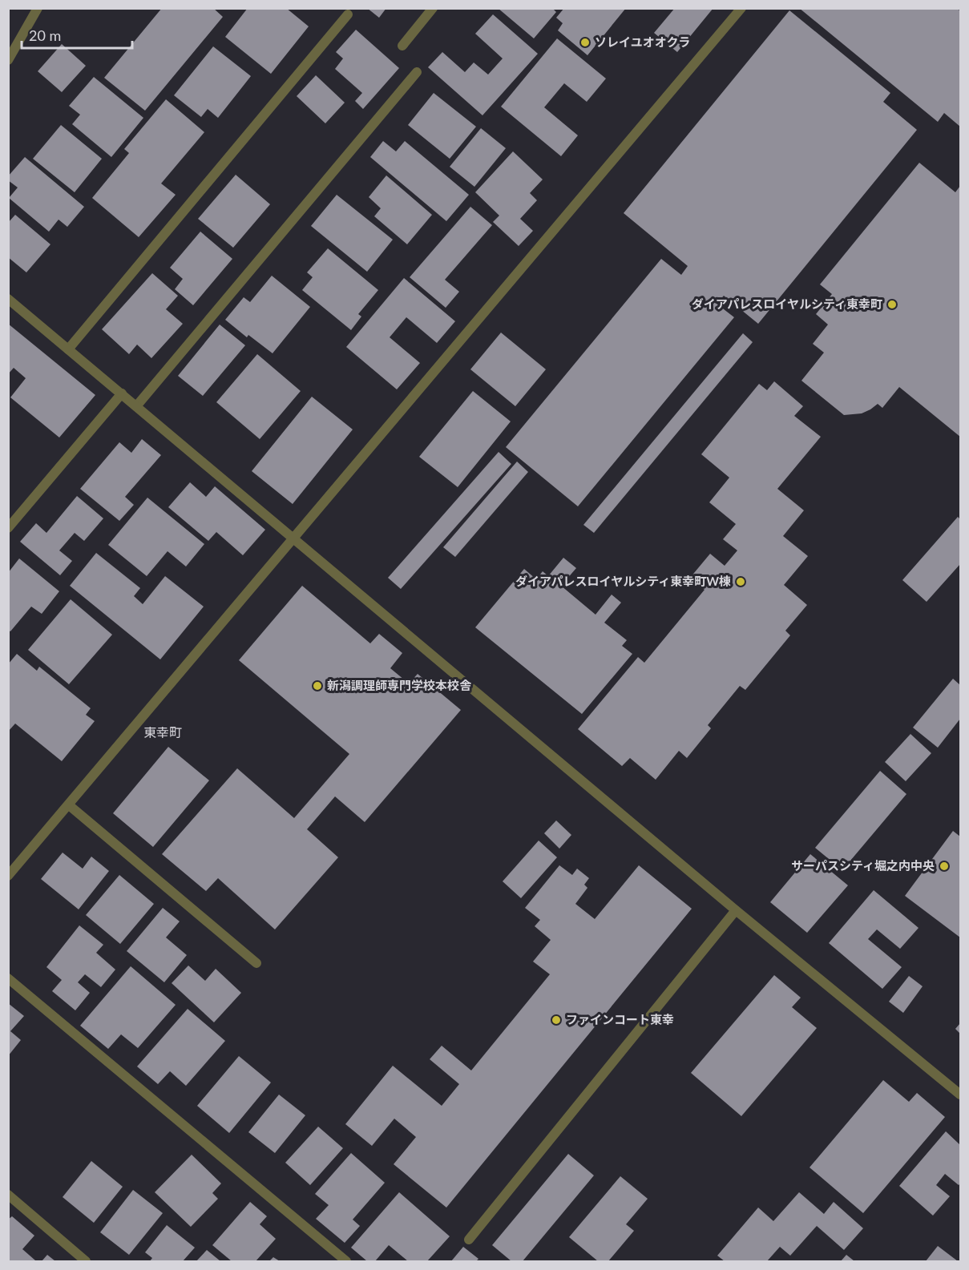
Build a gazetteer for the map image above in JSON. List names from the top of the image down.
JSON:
{
  "districts": ["東幸町"],
  "places": [
    "ソレイユオオクラ",
    "ダイアパレスロイヤルシティ東幸町",
    "ダイアパレスロイヤルシティ東幸町W棟",
    "新潟調理師専門学校本校舎",
    "サーパスシティ堀之内中央",
    "ファインコート東幸"
  ],
  "scale_bar": "20 m"
}
